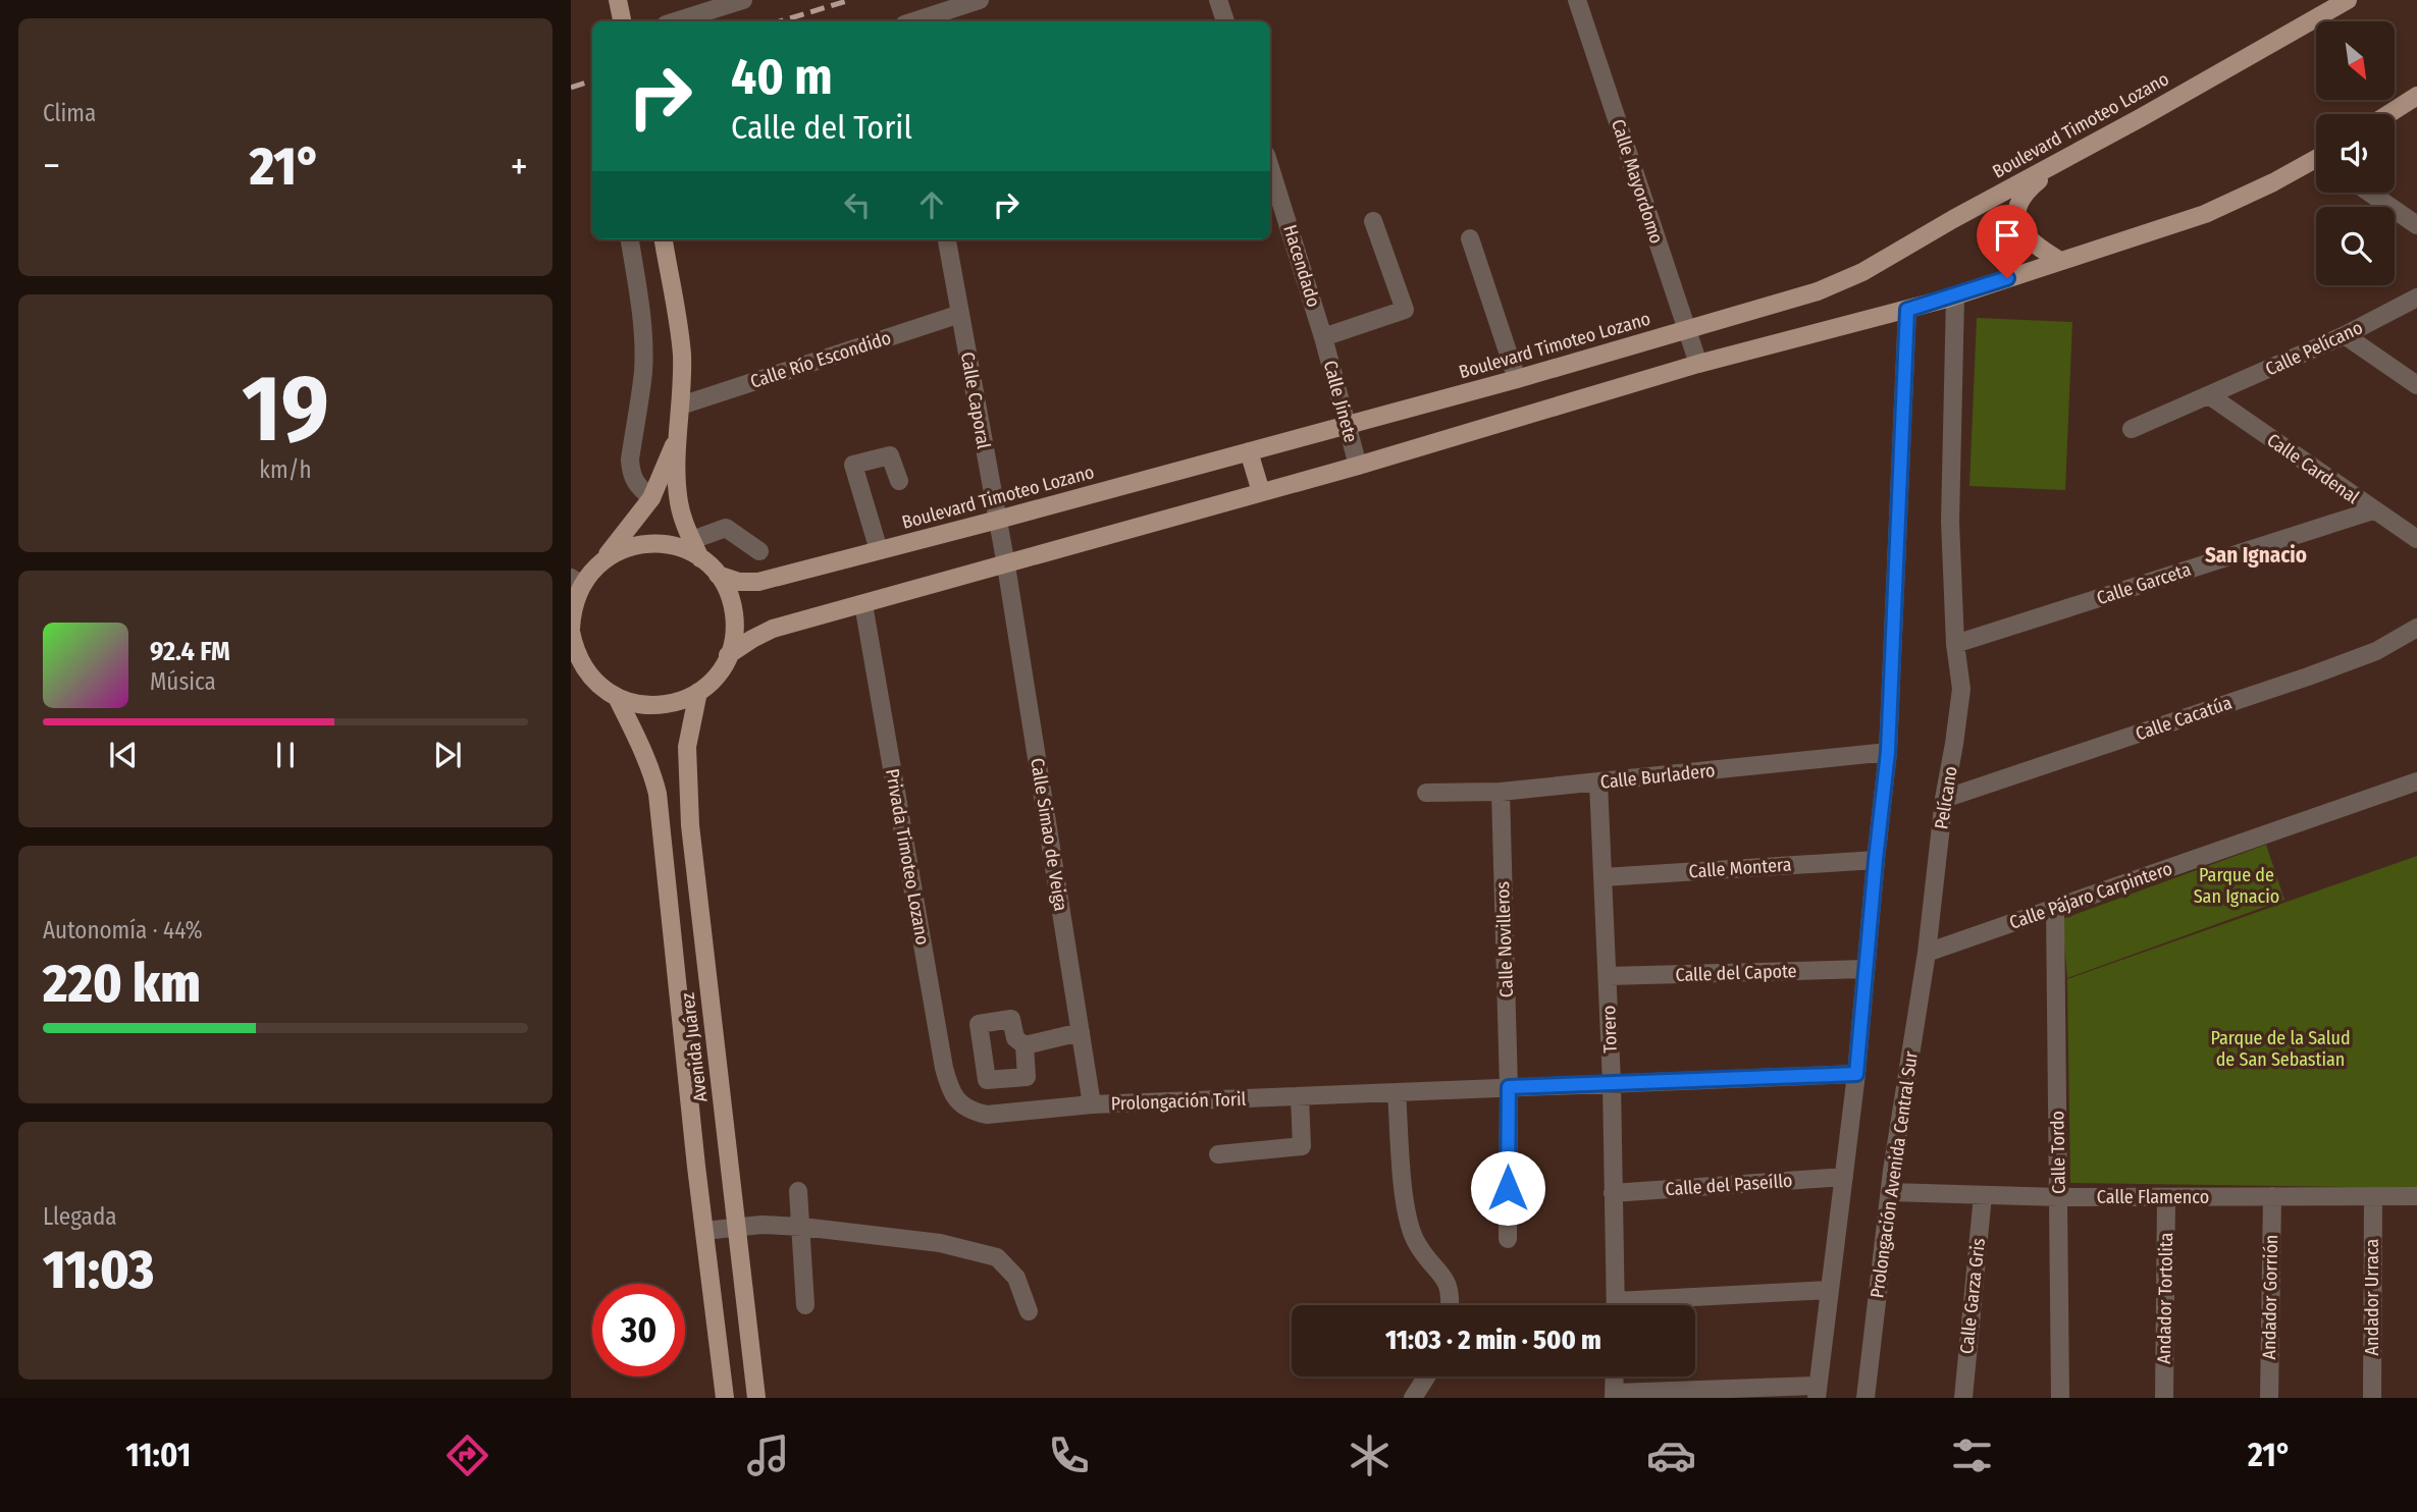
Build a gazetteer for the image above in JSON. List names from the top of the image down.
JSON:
{
  "streets": {
    "main road": ["Boulevard Timoteo Lozano", "Avenida Juárez"],
    "street": [
      "Calle Mayordomo",
      "Hacendado",
      "Calle Pelícano",
      "Calle Río Escondido",
      "Calle Caporal",
      "Calle Jinete",
      "Calle Cardenal",
      "Calle Garceta",
      "Calle Cacatúa",
      "Calle Burladero",
      "Pelícano",
      "Calle Simao de Veiga",
      "Privada Timoteo Lozano",
      "Calle Montera",
      "Calle Pájaro Carpintero",
      "Calle Novilleros",
      "Calle del Capote",
      "Torero",
      "Prolongación Toril",
      "Calle Tordo",
      "Prolongación Avenida Central Sur",
      "Calle del Paseíllo",
      "Calle Flamenco",
      "Calle Garza Gris",
      "Andador Gorrión",
      "Andador Urraca",
      "Andador Tortolita"
    ]
  },
  "crossings": [
    ["Boulevard Timoteo Lozano", "Calle Mayordomo"],
    ["Boulevard Timoteo Lozano", "Calle Caporal"],
    ["Boulevard Timoteo Lozano", "Calle Jinete"],
    ["Boulevard Timoteo Lozano", "Avenida Juárez"],
    ["Hacendado", "Calle Jinete"],
    ["Calle Pelícano", "Calle Cardenal"],
    ["Calle Río Escondido", "Calle Caporal"],
    ["Calle Caporal", "Calle Simao de Veiga"],
    ["Calle Cardenal", "Calle Garceta"],
    ["Calle Garceta", "Pelícano"],
    ["Calle Cacatúa", "Pelícano"],
    ["Calle Burladero", "Calle Novilleros"],
    ["Calle Burladero", "Torero"],
    ["Pelícano", "Calle Pájaro Carpintero"],
    ["Pelícano", "Prolongación Avenida Central Sur"],
    ["Calle Simao de Veiga", "Prolongación Toril"],
    ["Privada Timoteo Lozano", "Prolongación Toril"],
    ["Calle Montera", "Torero"],
    ["Calle Pájaro Carpintero", "Calle Tordo"],
    ["Calle Pájaro Carpintero", "Prolongación Avenida Central Sur"],
    ["Calle Novilleros", "Prolongación Toril"],
    ["Calle del Capote", "Torero"],
    ["Torero", "Prolongación Toril"],
    ["Torero", "Calle del Paseíllo"],
    ["Calle Tordo", "Calle Flamenco"],
    ["Prolongación Avenida Central Sur", "Calle Flamenco"],
    ["Calle Flamenco", "Calle Garza Gris"],
    ["Calle Flamenco", "Andador Gorrión"],
    ["Calle Flamenco", "Andador Urraca"],
    ["Calle Flamenco", "Andador Tortolita"]
  ],
  "districts": ["San Ignacio"],
  "parks": ["Parque de San Ignacio", "Parque de la Salud de San Sebastian"],
  "north": "bottom right",
  "page": {
    "tile": [
      "Clima",
      ["19", "km/h"],
      ["Autonomía · 44%", "220 km"],
      ["Llegada", "11:03"]
    ],
    "turn": ["40 m", "Calle del Toril"],
    "heat": ["−", "21°", "+"],
    "song": ["92.4 FM", "Música"],
    "limit": "30",
    "trip": "11:03 · 2 min · 500 m",
    "tabs": ["11:01", "21°"]
  }
}
